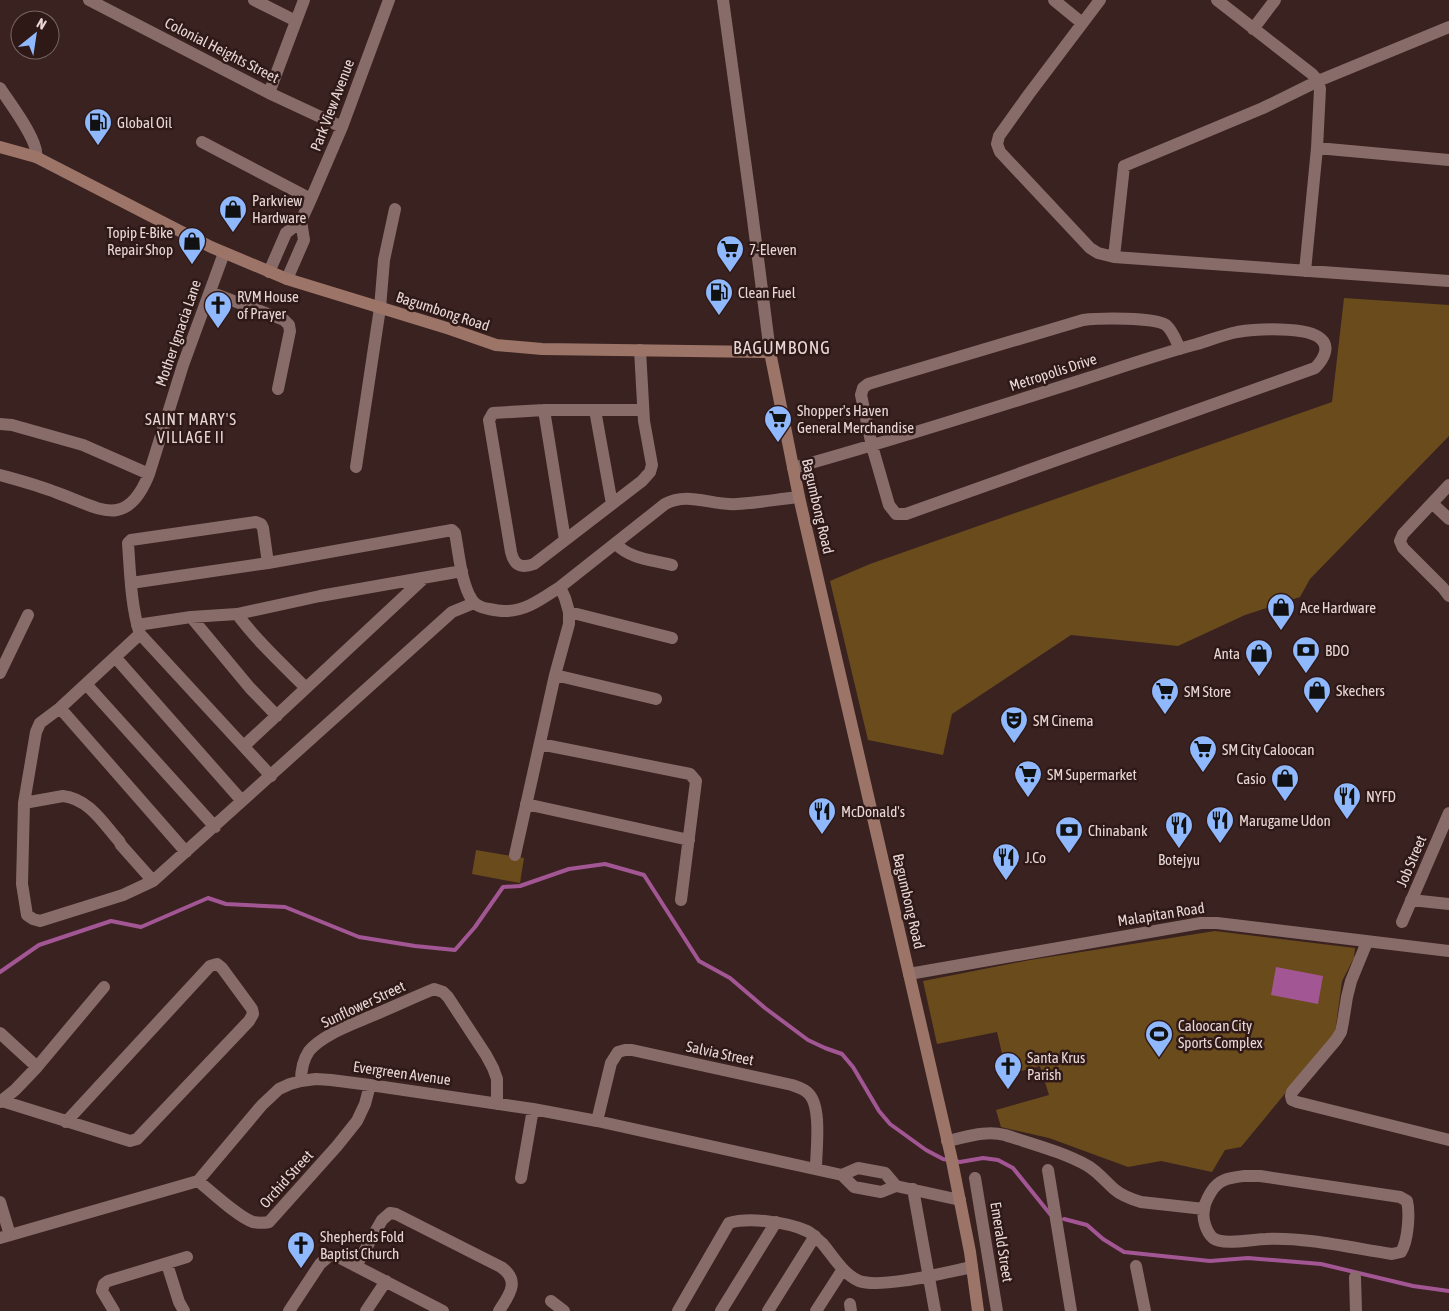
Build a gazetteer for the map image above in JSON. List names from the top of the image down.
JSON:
{
  "streets": {
    "main road": ["Bagumbong Road"],
    "street": [
      "Colonial Heights Street",
      "Park View Avenue",
      "Mother Ignacia Lane",
      "Metropolis Drive",
      "Job Street",
      "Malapitan Road",
      "Sunflower Street",
      "Salvia Street",
      "Evergreen Avenue",
      "Orchid Street",
      "Emerald Street"
    ]
  },
  "crossings": [
    ["Colonial Heights Street", "Park View Avenue"],
    ["Park View Avenue", "Bagumbong Road"],
    ["Bagumbong Road", "Mother Ignacia Lane"],
    ["Bagumbong Road", "Metropolis Drive"],
    ["Bagumbong Road", "Malapitan Road"],
    ["Bagumbong Road", "Evergreen Avenue"],
    ["Sunflower Street", "Evergreen Avenue"],
    ["Salvia Street", "Evergreen Avenue"],
    ["Evergreen Avenue", "Orchid Street"]
  ],
  "districts": ["BAGUMBONG", "SAINT MARY'S VILLAGE II"],
  "places": {
    "fuel station": ["Global Oil", "Clean Fuel"],
    "shop": [
      "Parkview Hardware",
      "Topip E-Bike Repair Shop",
      "Ace Hardware",
      "Anta",
      "Skechers",
      "Casio"
    ],
    "supermarket": [
      "7-Eleven",
      "Shopper's Haven General Merchandise",
      "SM Store",
      "SM City Caloocan",
      "SM Supermarket"
    ],
    "church": ["RVM House of Prayer", "Santa Krus Parish", "Shepherds Fold Baptist Church"],
    "bank": ["BDO", "Chinabank"],
    "theatre": ["SM Cinema"],
    "restaurant": [
      "NYFD",
      "McDonald's",
      "Marugame Udon",
      "Botejyu",
      "J.Co"
    ],
    "sports": ["Caloocan City Sports Complex"]
  },
  "north": "top right"
}
